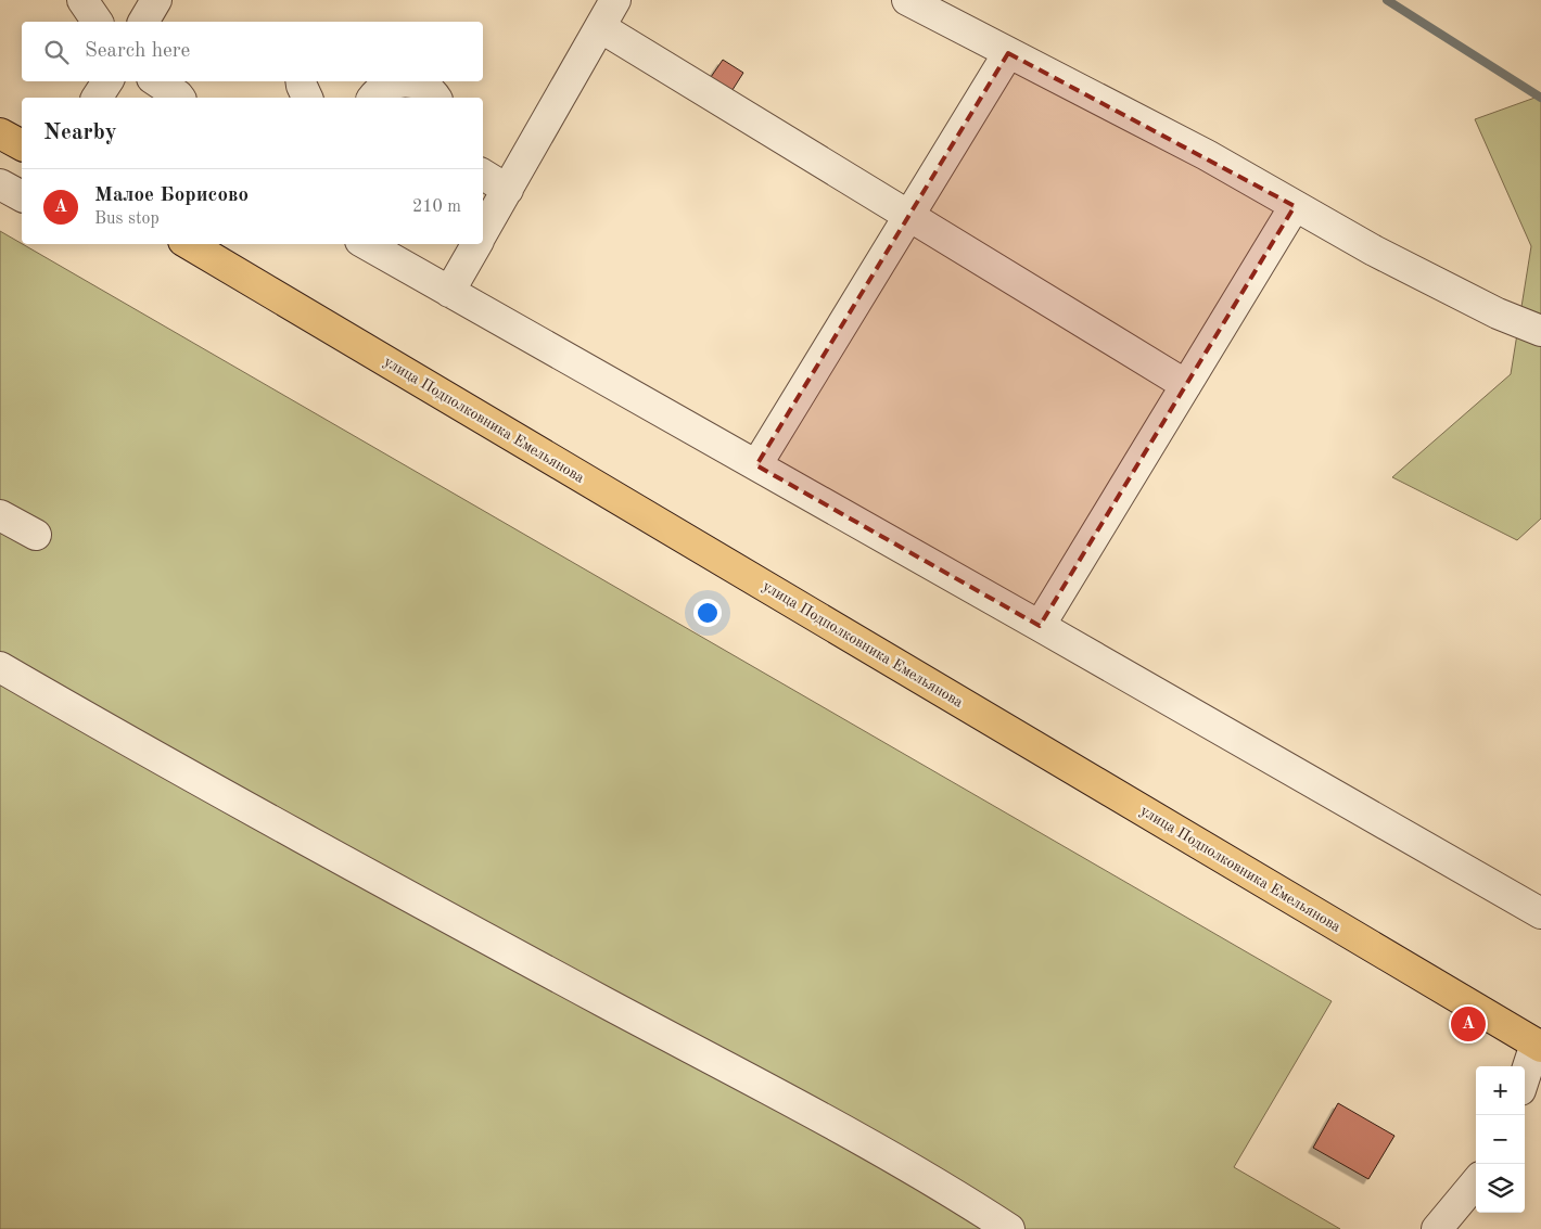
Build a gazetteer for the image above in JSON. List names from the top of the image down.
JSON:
{
  "streets": {
    "main road": ["улица Подполковника Емельянова"]
  },
  "page": {
    "search": "Search here",
    "heading": "Nearby",
    "list": [
      {
        "mark": "A",
        "name": "Малое Борисово",
        "note": "Bus stop",
        "value": "210 m"
      }
    ],
    "pins": "A",
    "map_buttons": ["+", "−"]
  }
}
